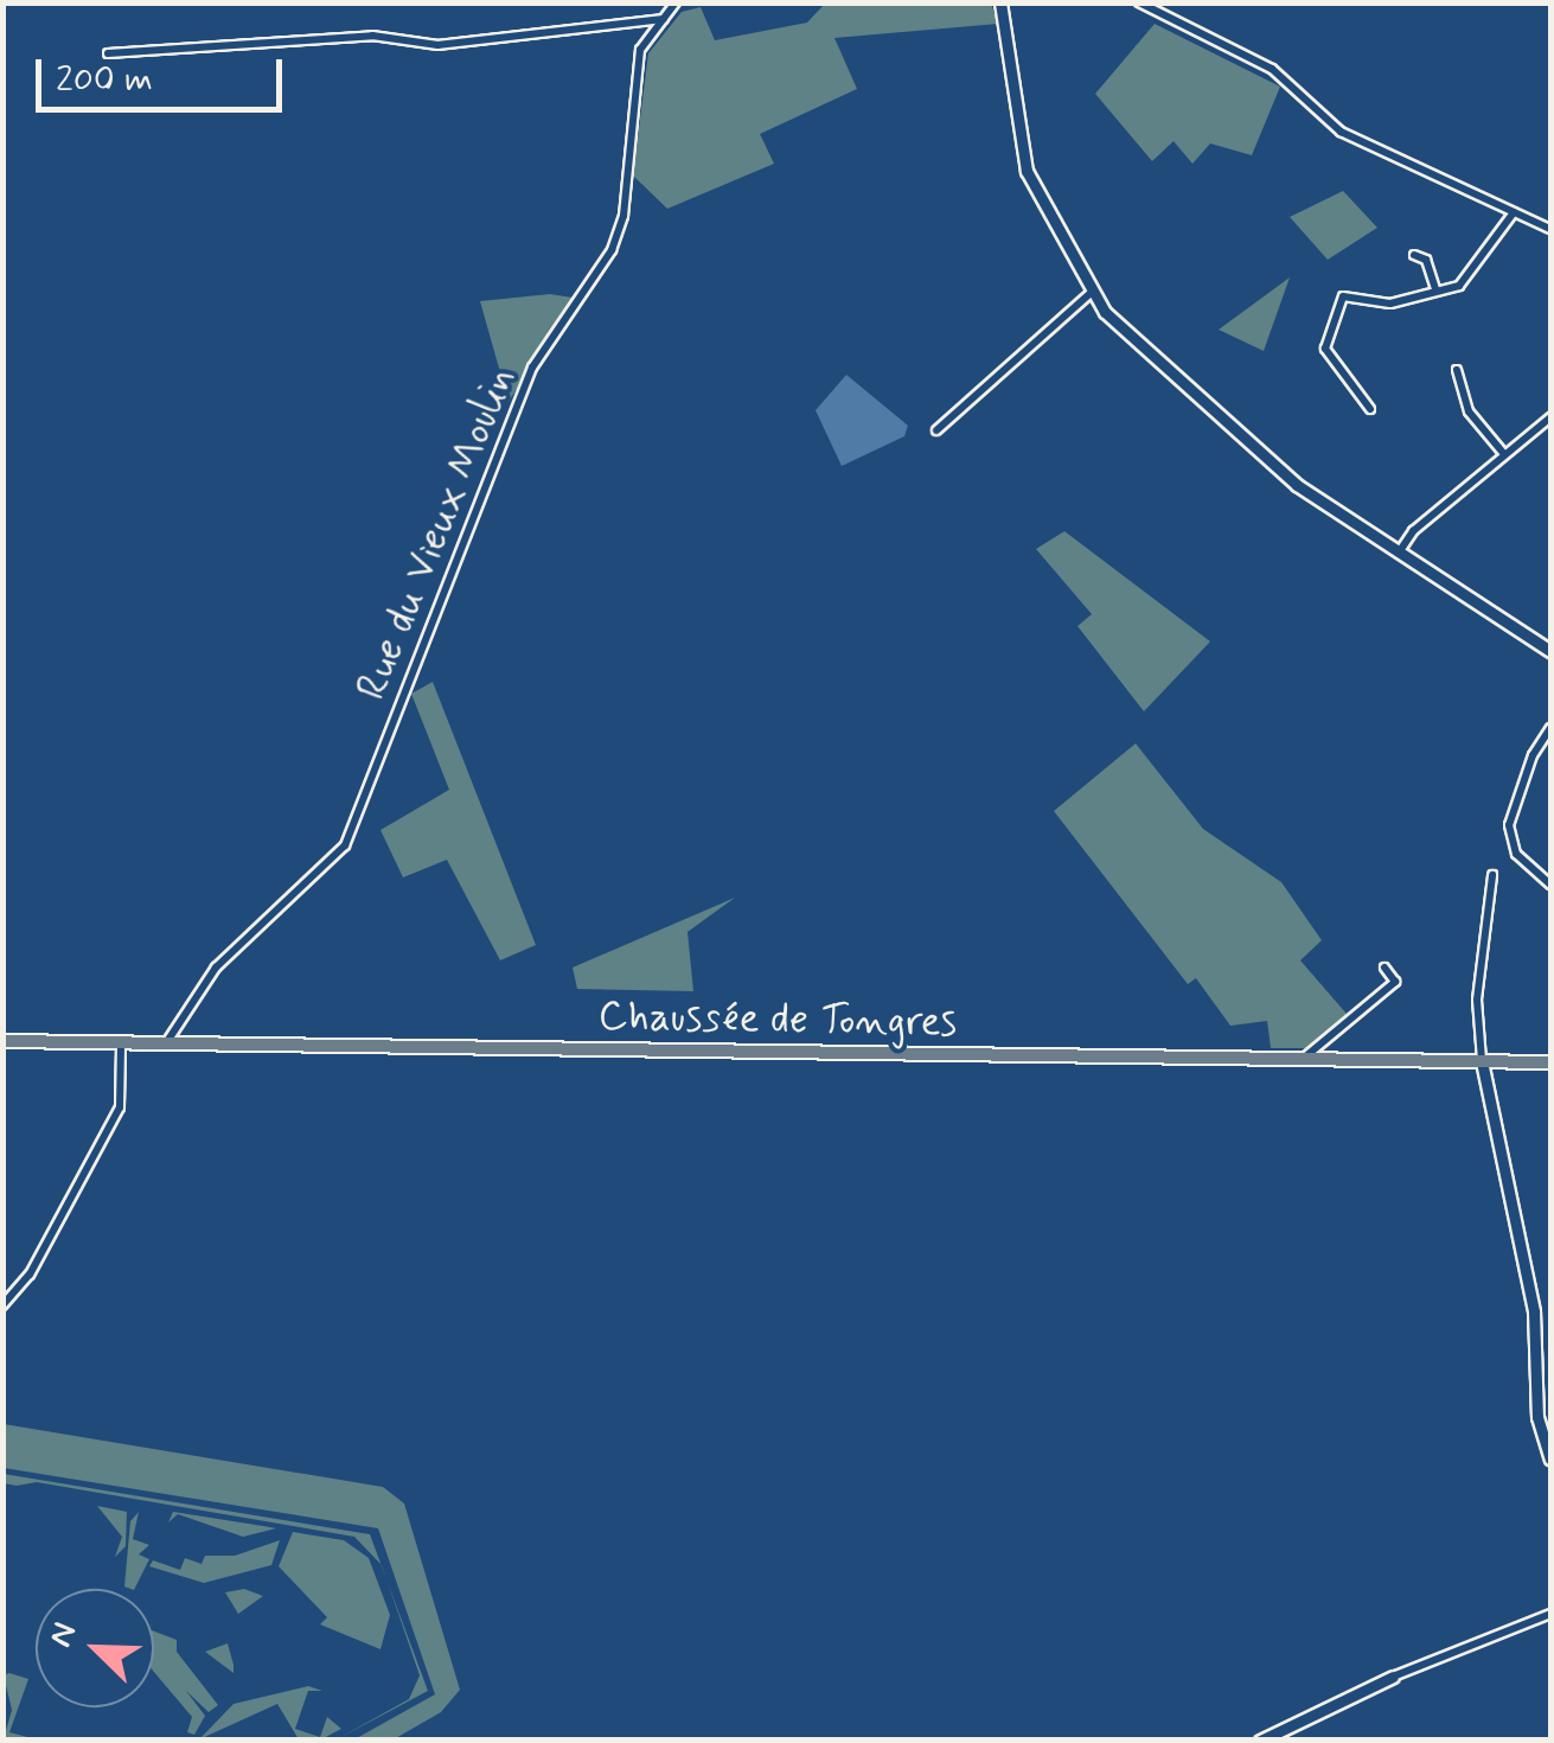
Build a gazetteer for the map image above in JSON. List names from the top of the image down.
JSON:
{
  "streets": {
    "main road": ["Chaussée de Tongres"],
    "street": ["Rue du Vieux Moulin"]
  },
  "crossings": [
    ["Rue du Vieux Moulin", "Chaussée de Tongres"]
  ],
  "scale_bar": "200 m",
  "north": "top left"
}
